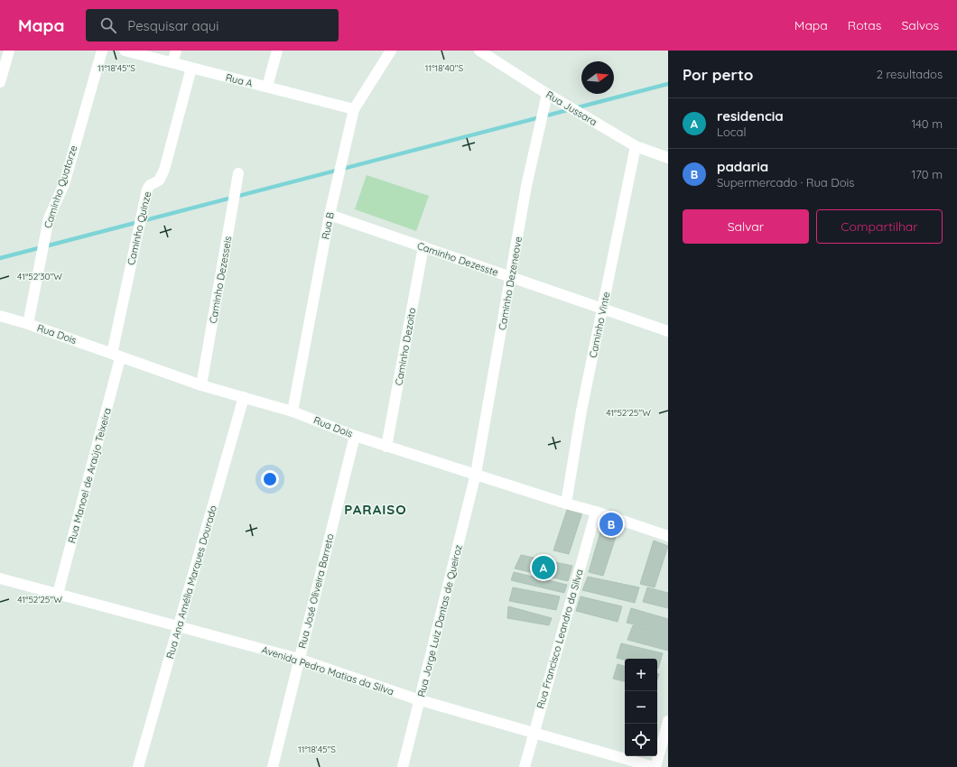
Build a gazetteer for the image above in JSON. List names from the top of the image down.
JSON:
{
  "streets": {
    "street": [
      "Rua A",
      "Rua Jussara",
      "Caminho Quatorze",
      "Rua B",
      "Caminho Quinze",
      "Caminho Dezesste",
      "Caminho Dezesseis",
      "Caminho Dezeneove",
      "Caminho Vinte",
      "Rua Dois",
      "Caminho Dezoito",
      "Rua Manoel de Araújo Teixeira",
      "Rua Ana Amélia Marques Dourado",
      "Rua José Oliveira Barreto",
      "Rua Jorge Luiz Dantas de Queiroz",
      "Rua Francisco Leandro da Silva",
      "Avenida Pedro Matias da Silva"
    ]
  },
  "crossings": [
    ["Rua A", "Rua B"],
    ["Rua A", "Caminho Quinze"],
    ["Rua Jussara", "Caminho Dezeneove"],
    ["Rua Jussara", "Caminho Vinte"],
    ["Caminho Quatorze", "Rua Dois"],
    ["Rua B", "Caminho Dezesste"],
    ["Rua B", "Rua Dois"],
    ["Caminho Quinze", "Rua Dois"],
    ["Caminho Quinze", "Rua Manoel de Araújo Teixeira"],
    ["Caminho Dezesste", "Caminho Dezeneove"],
    ["Caminho Dezesste", "Caminho Vinte"],
    ["Caminho Dezesste", "Caminho Dezoito"],
    ["Caminho Dezesseis", "Rua Dois"],
    ["Caminho Dezeneove", "Rua Dois"],
    ["Caminho Dezeneove", "Rua Jorge Luiz Dantas de Queiroz"],
    ["Caminho Vinte", "Rua Dois"],
    ["Rua Dois", "Caminho Dezoito"],
    ["Rua Dois", "Rua Manoel de Araújo Teixeira"],
    ["Rua Dois", "Rua Ana Amélia Marques Dourado"],
    ["Rua Dois", "Rua José Oliveira Barreto"],
    ["Rua Dois", "Rua Jorge Luiz Dantas de Queiroz"],
    ["Rua Dois", "Rua Francisco Leandro da Silva"],
    ["Rua Manoel de Araújo Teixeira", "Avenida Pedro Matias da Silva"],
    ["Rua Ana Amélia Marques Dourado", "Avenida Pedro Matias da Silva"],
    ["Rua José Oliveira Barreto", "Avenida Pedro Matias da Silva"],
    ["Rua Jorge Luiz Dantas de Queiroz", "Avenida Pedro Matias da Silva"],
    ["Rua Francisco Leandro da Silva", "Avenida Pedro Matias da Silva"]
  ],
  "districts": ["PARAISO"],
  "north": "right",
  "page": {
    "header": "Mapa",
    "search": "Pesquisar aqui",
    "nav": ["Mapa", "Rotas", "Salvos"],
    "heading": ["Por perto", "2 resultados"],
    "list": [
      {
        "mark": "A",
        "name": "residencia",
        "note": "Local",
        "value": "140 m"
      },
      {
        "mark": "B",
        "name": "padaria",
        "note": "Supermercado · Rua Dois",
        "value": "170 m"
      }
    ],
    "buttons": ["Salvar", "Compartilhar"],
    "pins": ["B", "A"],
    "map_buttons": ["+", "−"]
  },
  "coordinates": [
    "11°18'45\"S",
    "11°18'40\"S",
    "41°52'30\"W",
    "41°52'25\"W"
  ]
}
